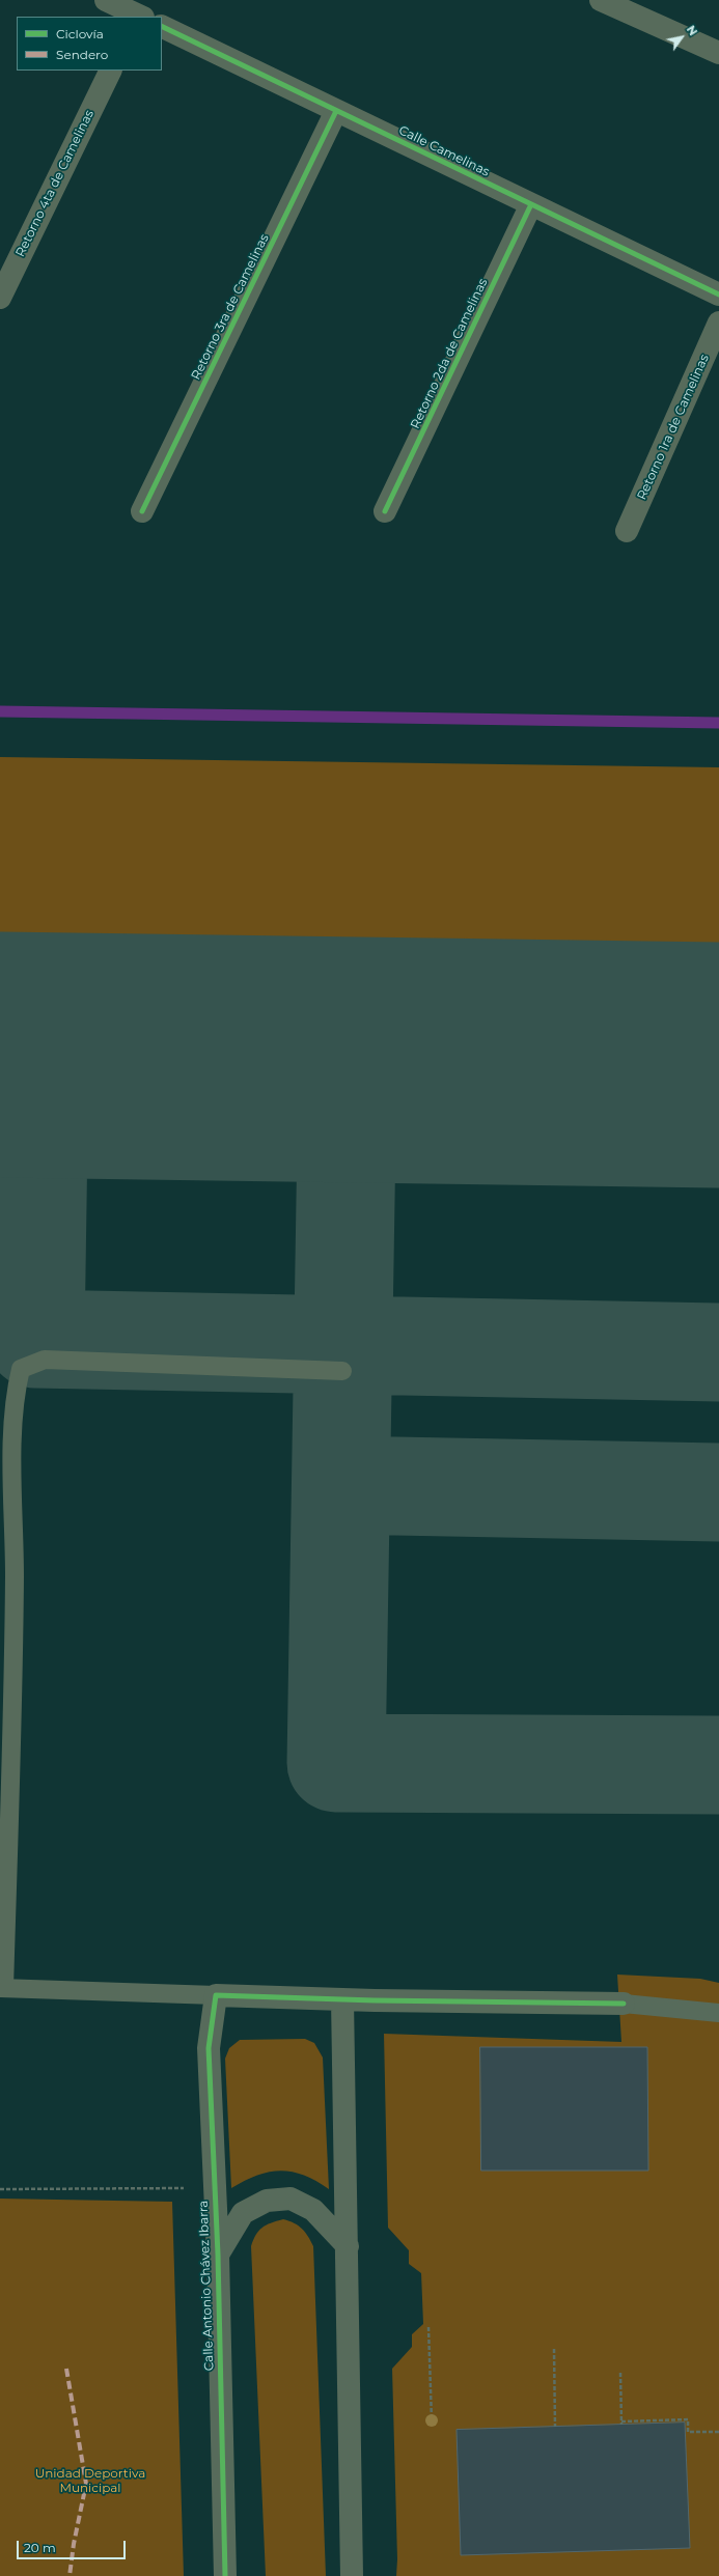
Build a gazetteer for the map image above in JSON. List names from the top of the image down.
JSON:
{
  "streets": {
    "street": [
      "Calle Camelinas",
      "Retorno 4ta de Camelinas",
      "Retorno 3ra de Camelinas",
      "Retorno 2da de Camelinas",
      "Retorno 1ra de Camelinas",
      "Calle Antonio Chávez Ibarra"
    ]
  },
  "crossings": [
    ["Calle Camelinas", "Retorno 3ra de Camelinas"],
    ["Calle Camelinas", "Retorno 2da de Camelinas"]
  ],
  "parks": ["Unidad Deportiva Municipal"],
  "legend": ["Ciclovía", "Sendero"],
  "scale_bar": "20 m",
  "north": "top right"
}
